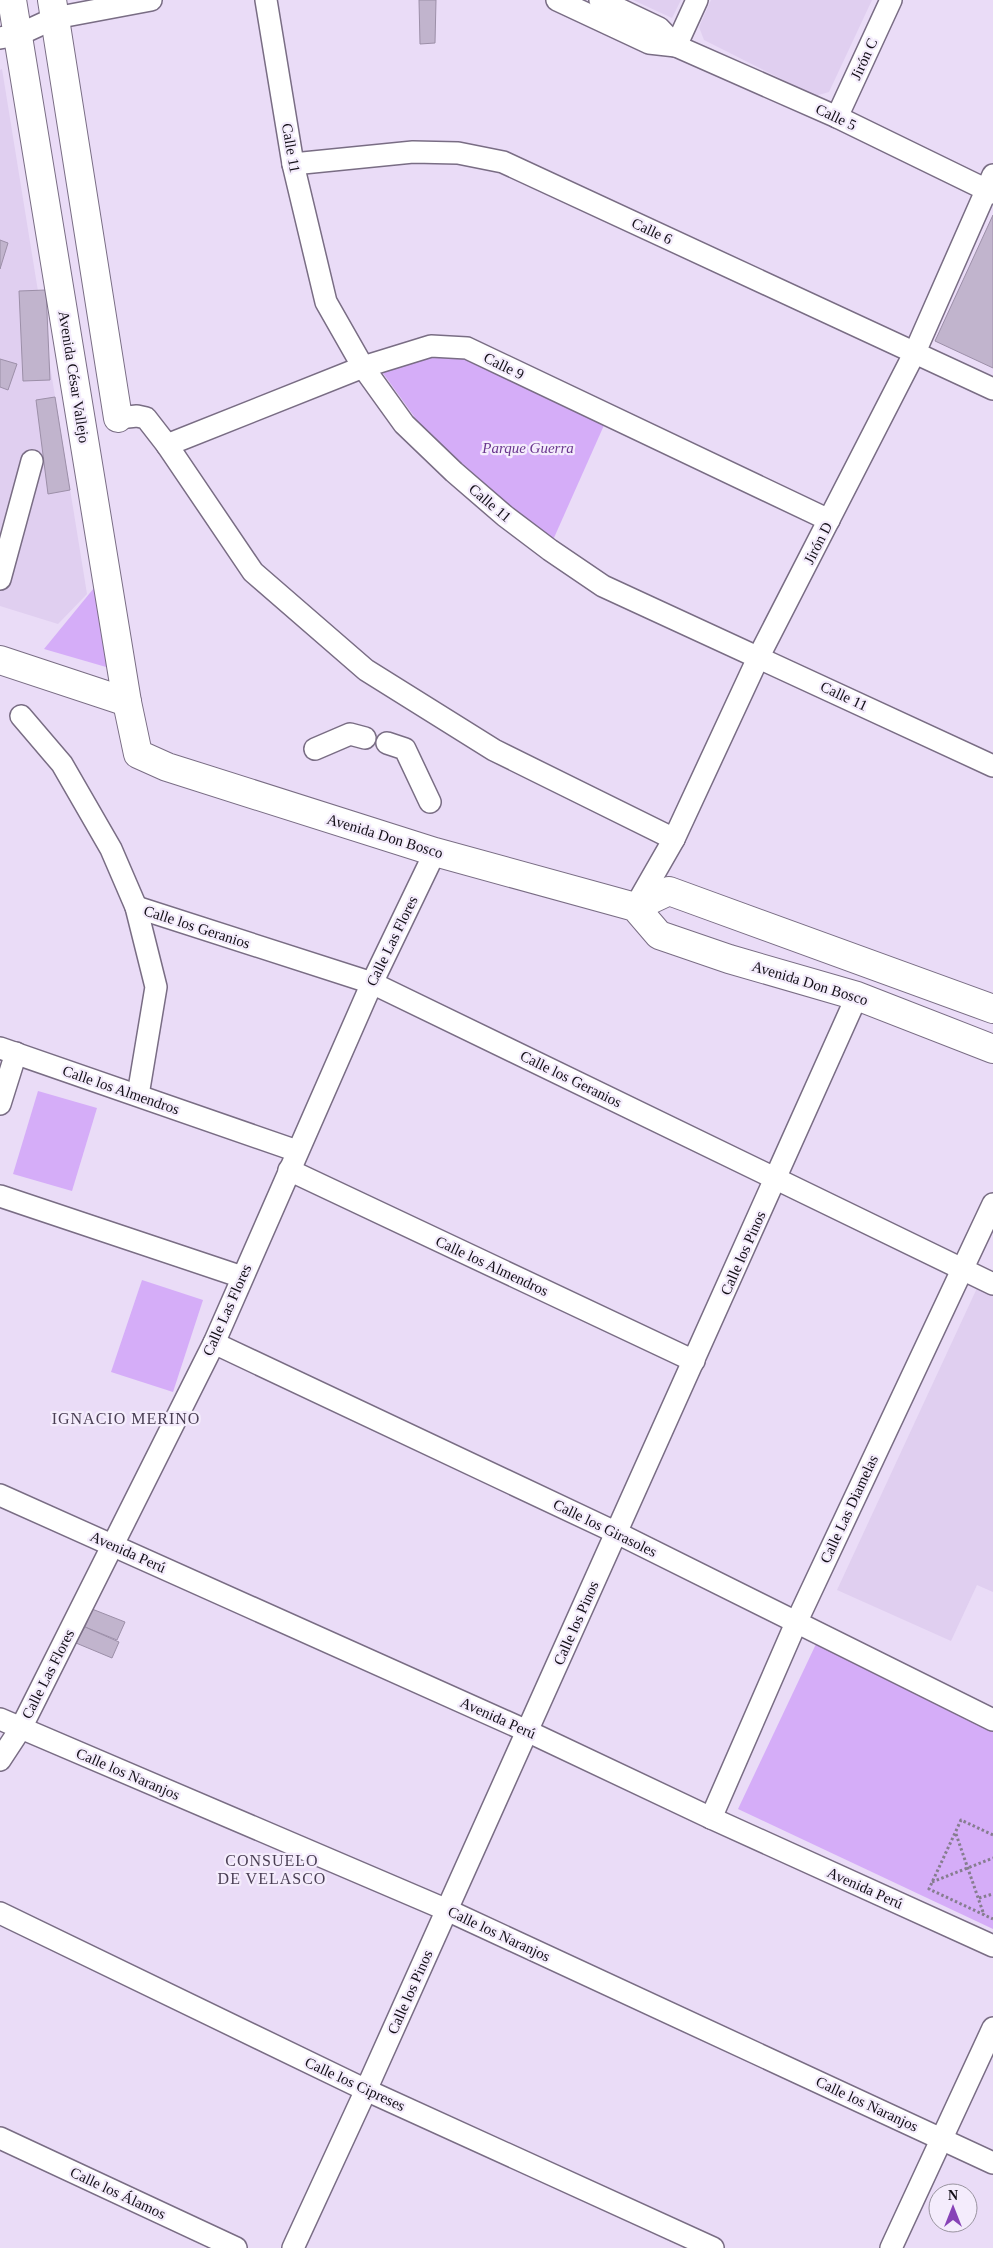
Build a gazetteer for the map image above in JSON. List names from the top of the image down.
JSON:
{
  "streets": {
    "main road": ["Avenida César Vallejo", "Avenida Don Bosco"],
    "street": [
      "Jirón C",
      "Calle 5",
      "Calle 11",
      "Calle 6",
      "Calle 9",
      "Jirón D",
      "Calle los Geranios",
      "Calle Las Flores",
      "Calle los Almendros",
      "Calle los Pinos",
      "Calle Las Diamelas",
      "Calle los Girasoles",
      "Avenida Perú",
      "Calle los Naranjos",
      "Calle los Cipreses",
      "Calle los Álamos"
    ]
  },
  "crossings": [
    ["Jirón C", "Calle 5"],
    ["Calle 5", "Jirón D"],
    ["Calle 11", "Calle 6"],
    ["Calle 11", "Calle 9"],
    ["Calle 11", "Jirón D"],
    ["Calle 6", "Jirón D"],
    ["Calle 9", "Jirón D"],
    ["Avenida César Vallejo", "Avenida Don Bosco"],
    ["Jirón D", "Avenida Don Bosco"],
    ["Avenida Don Bosco", "Calle Las Flores"],
    ["Avenida Don Bosco", "Calle los Pinos"],
    ["Calle los Geranios", "Calle Las Flores"],
    ["Calle los Geranios", "Calle los Pinos"],
    ["Calle los Geranios", "Calle Las Diamelas"],
    ["Calle Las Flores", "Calle los Almendros"],
    ["Calle Las Flores", "Calle los Girasoles"],
    ["Calle Las Flores", "Avenida Perú"],
    ["Calle Las Flores", "Calle los Naranjos"],
    ["Calle los Almendros", "Calle los Pinos"],
    ["Calle los Pinos", "Calle los Girasoles"],
    ["Calle los Pinos", "Avenida Perú"],
    ["Calle los Pinos", "Calle los Naranjos"],
    ["Calle los Pinos", "Calle los Cipreses"],
    ["Calle Las Diamelas", "Calle los Girasoles"],
    ["Calle Las Diamelas", "Avenida Perú"]
  ],
  "districts": ["IGNACIO MERINO", "CONSUELO DE VELASCO"],
  "parks": ["Parque Guerra"],
  "north": "top"
}
